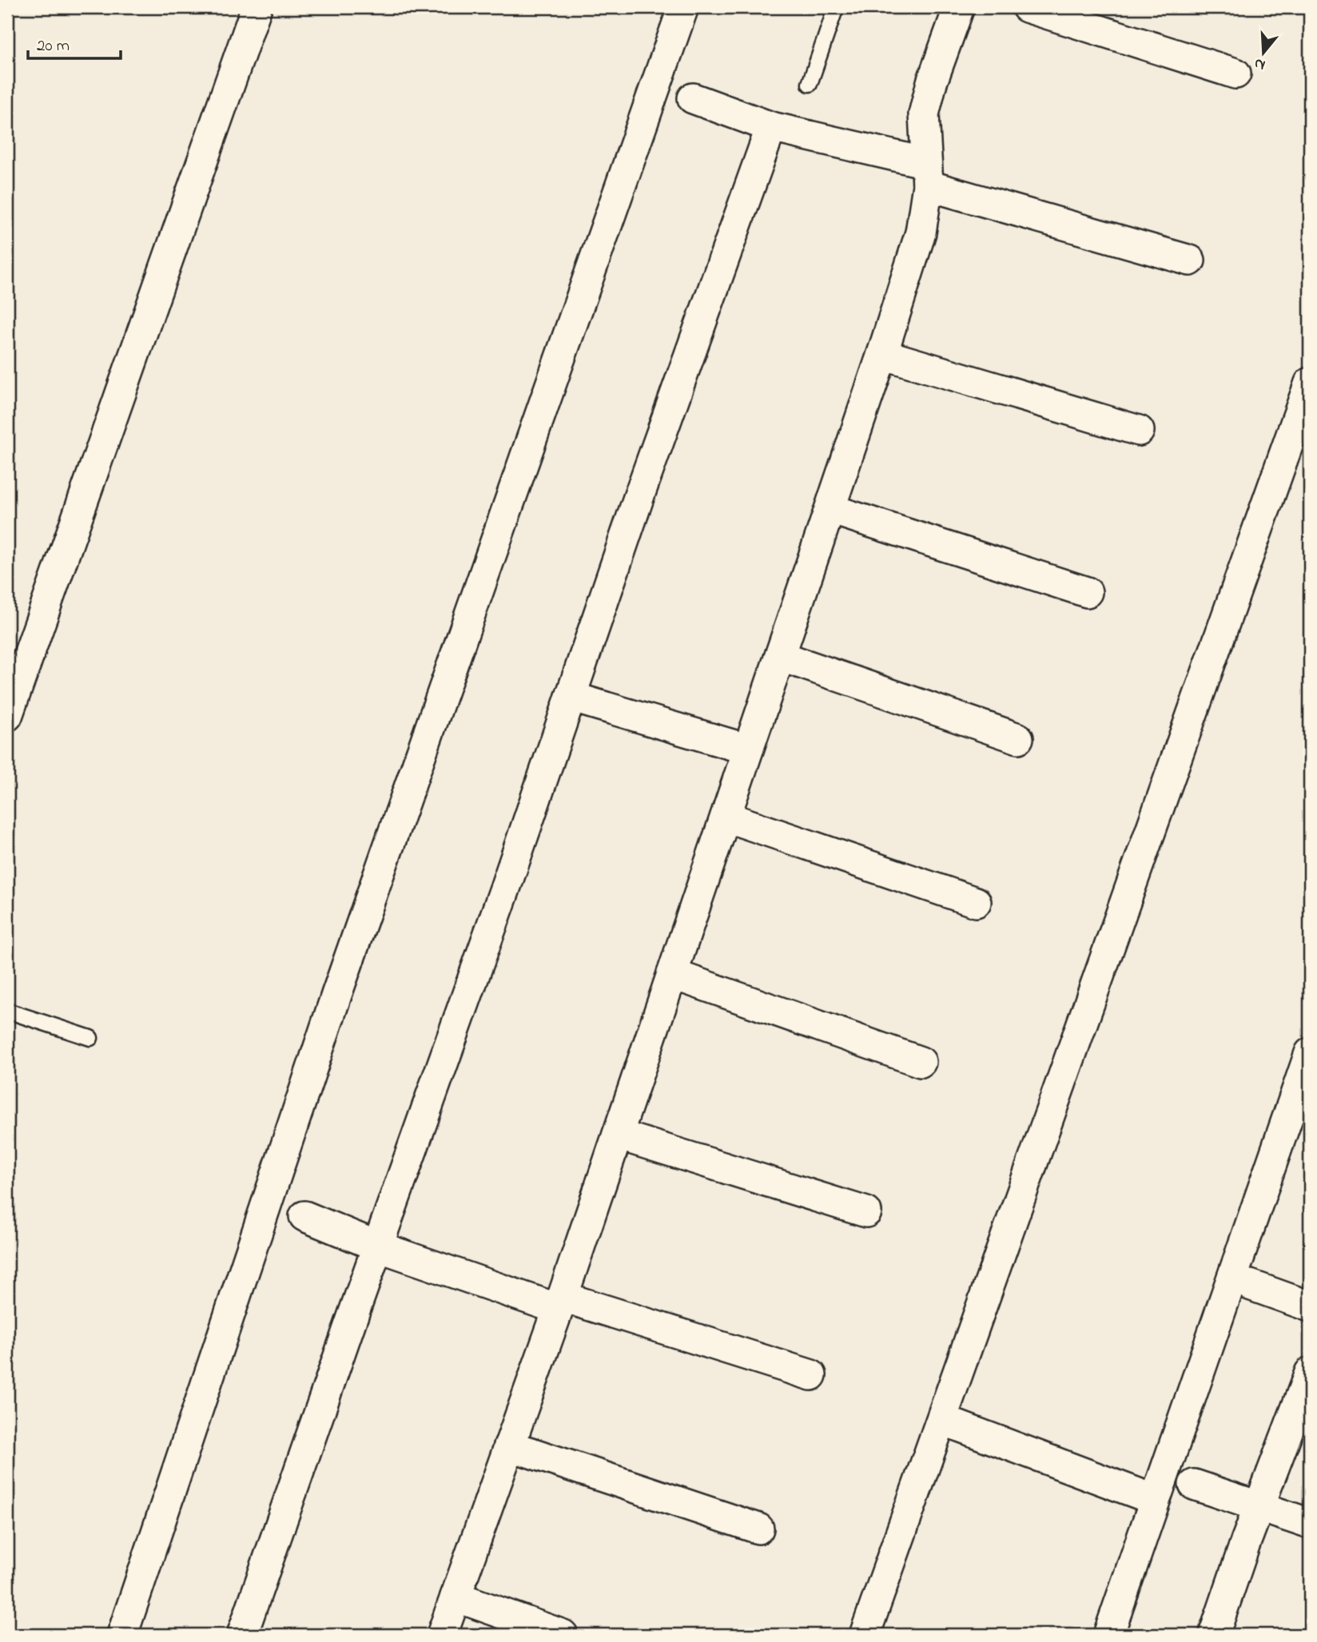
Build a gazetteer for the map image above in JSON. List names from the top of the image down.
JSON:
{
  "scale_bar": "20 m",
  "north": "bottom"
}
